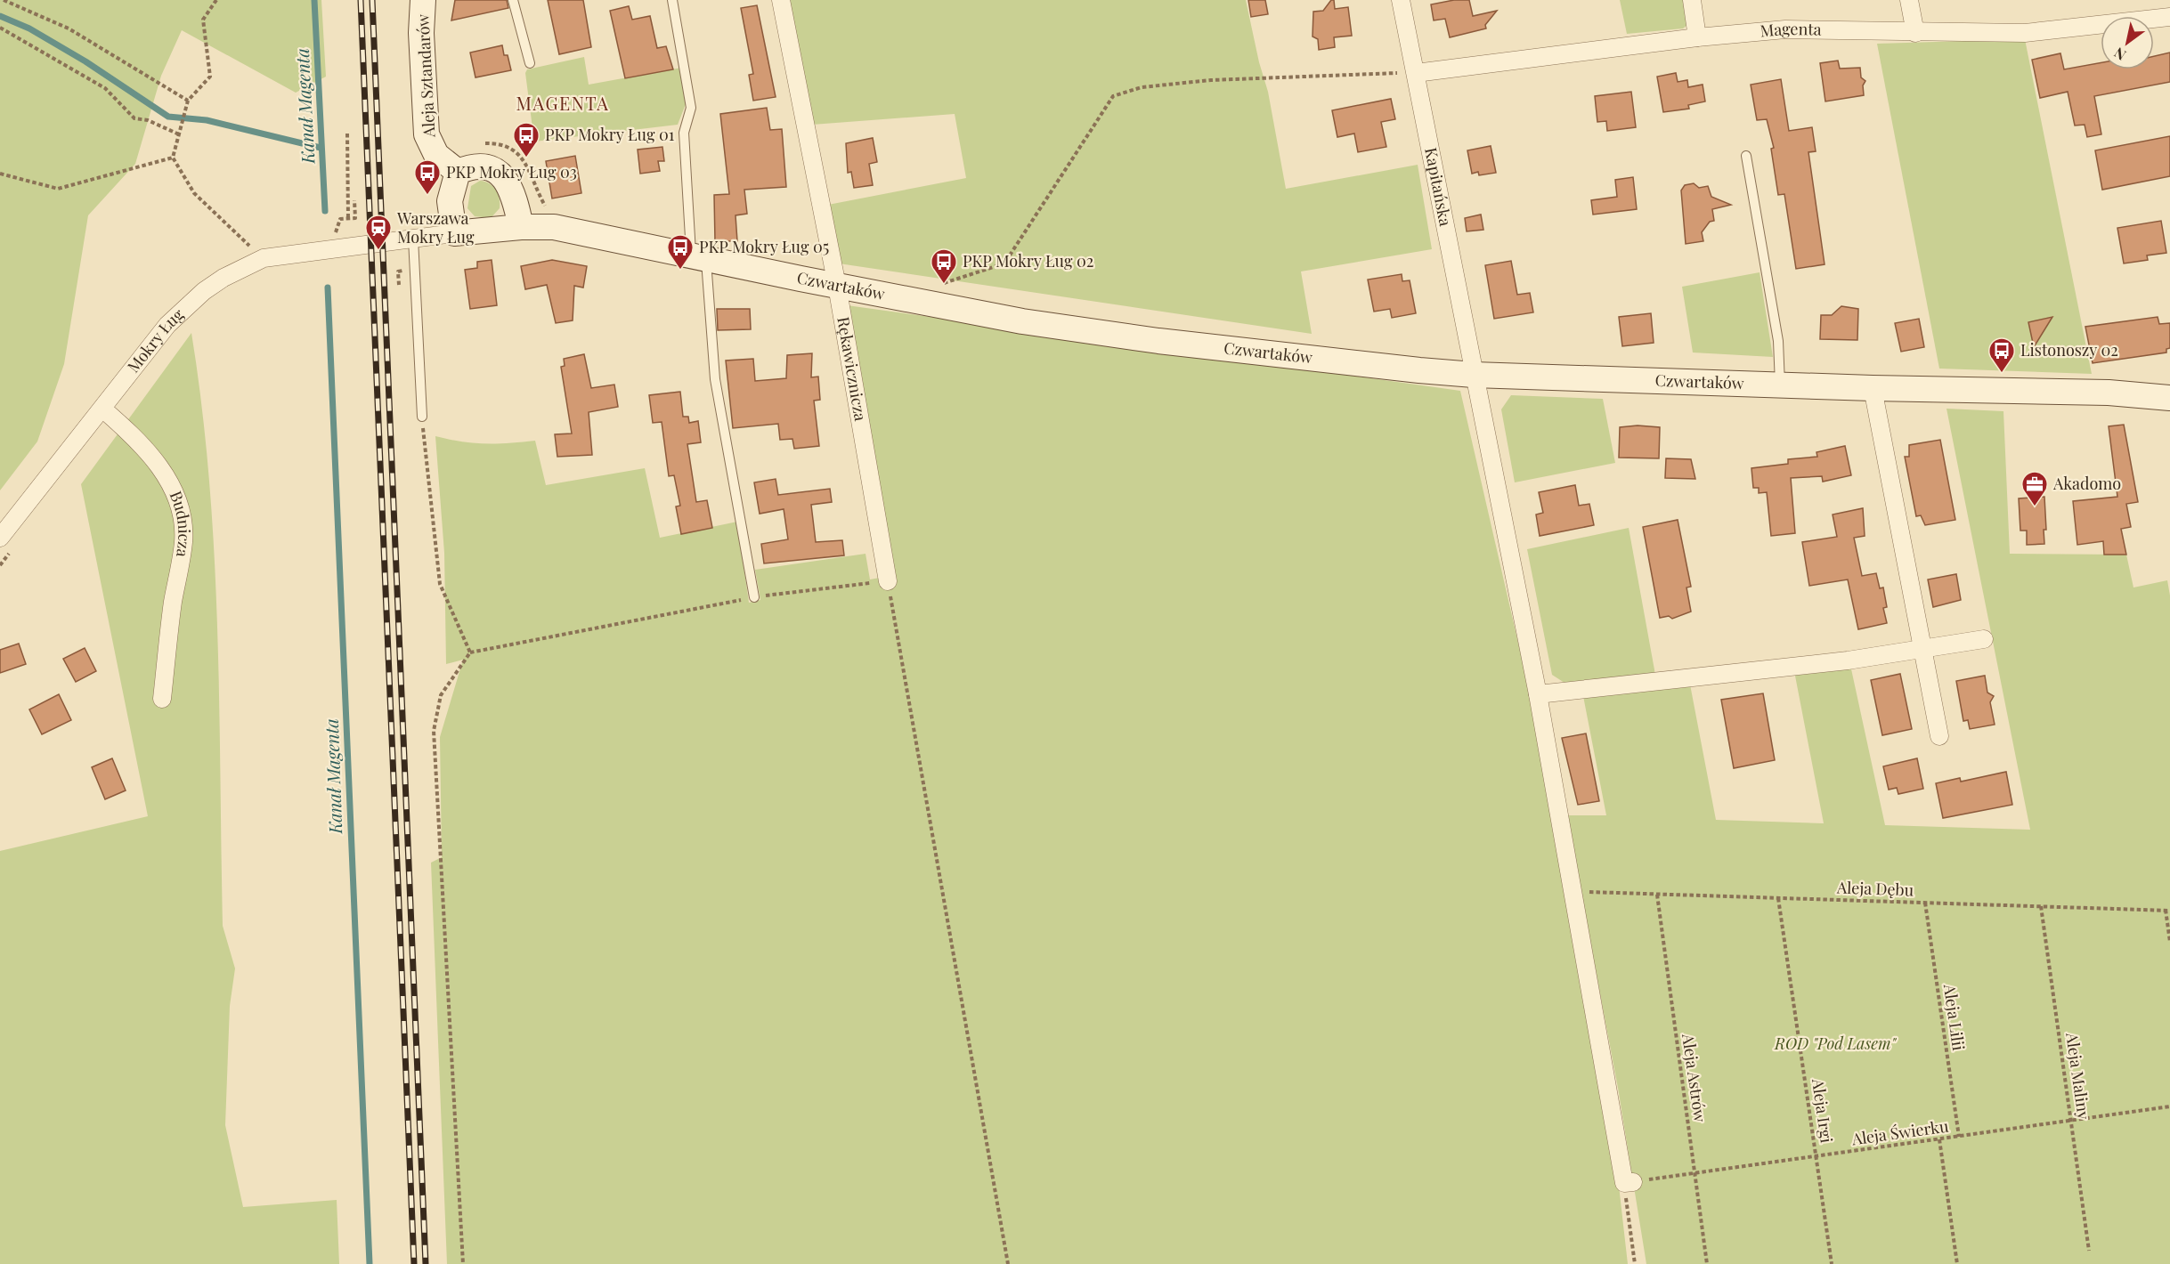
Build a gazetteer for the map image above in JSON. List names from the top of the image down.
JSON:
{
  "streets": {
    "street": [
      "Magenta",
      "Aleja Sztandarów",
      "Kapitańska",
      "Czwartaków",
      "Mokry Ług",
      "Rękawicznicza",
      "Budnicza"
    ],
    "path": [
      "Aleja Dębu",
      "Aleja Lilii",
      "Aleja Maliny",
      "Aleja Astrów",
      "Aleja Irgi",
      "Aleja Świerku"
    ]
  },
  "crossings": [
    ["Magenta", "Kapitańska"],
    ["Kapitańska", "Czwartaków"],
    ["Kapitańska", "Aleja Dębu"],
    ["Kapitańska", "Aleja Świerku"],
    ["Czwartaków", "Mokry Ług"],
    ["Czwartaków", "Rękawicznicza"],
    ["Mokry Ług", "Budnicza"],
    ["Aleja Dębu", "Aleja Lilii"],
    ["Aleja Dębu", "Aleja Maliny"],
    ["Aleja Dębu", "Aleja Astrów"],
    ["Aleja Dębu", "Aleja Irgi"],
    ["Aleja Lilii", "Aleja Świerku"],
    ["Aleja Maliny", "Aleja Świerku"],
    ["Aleja Astrów", "Aleja Świerku"],
    ["Aleja Irgi", "Aleja Świerku"]
  ],
  "districts": ["MAGENTA"],
  "water": ["Kanał Magenta"],
  "parks": ["ROD \"Pod Lasem\""],
  "places": {
    "bus stop": [
      "PKP Mokry Ług 01",
      "PKP Mokry Ług 03",
      "PKP Mokry Ług 05",
      "PKP Mokry Ług 02",
      "Listonoszy 02"
    ],
    "station": ["Warszawa Mokry Ług"],
    "office": ["Akadomo"]
  },
  "north": "bottom left"
}
